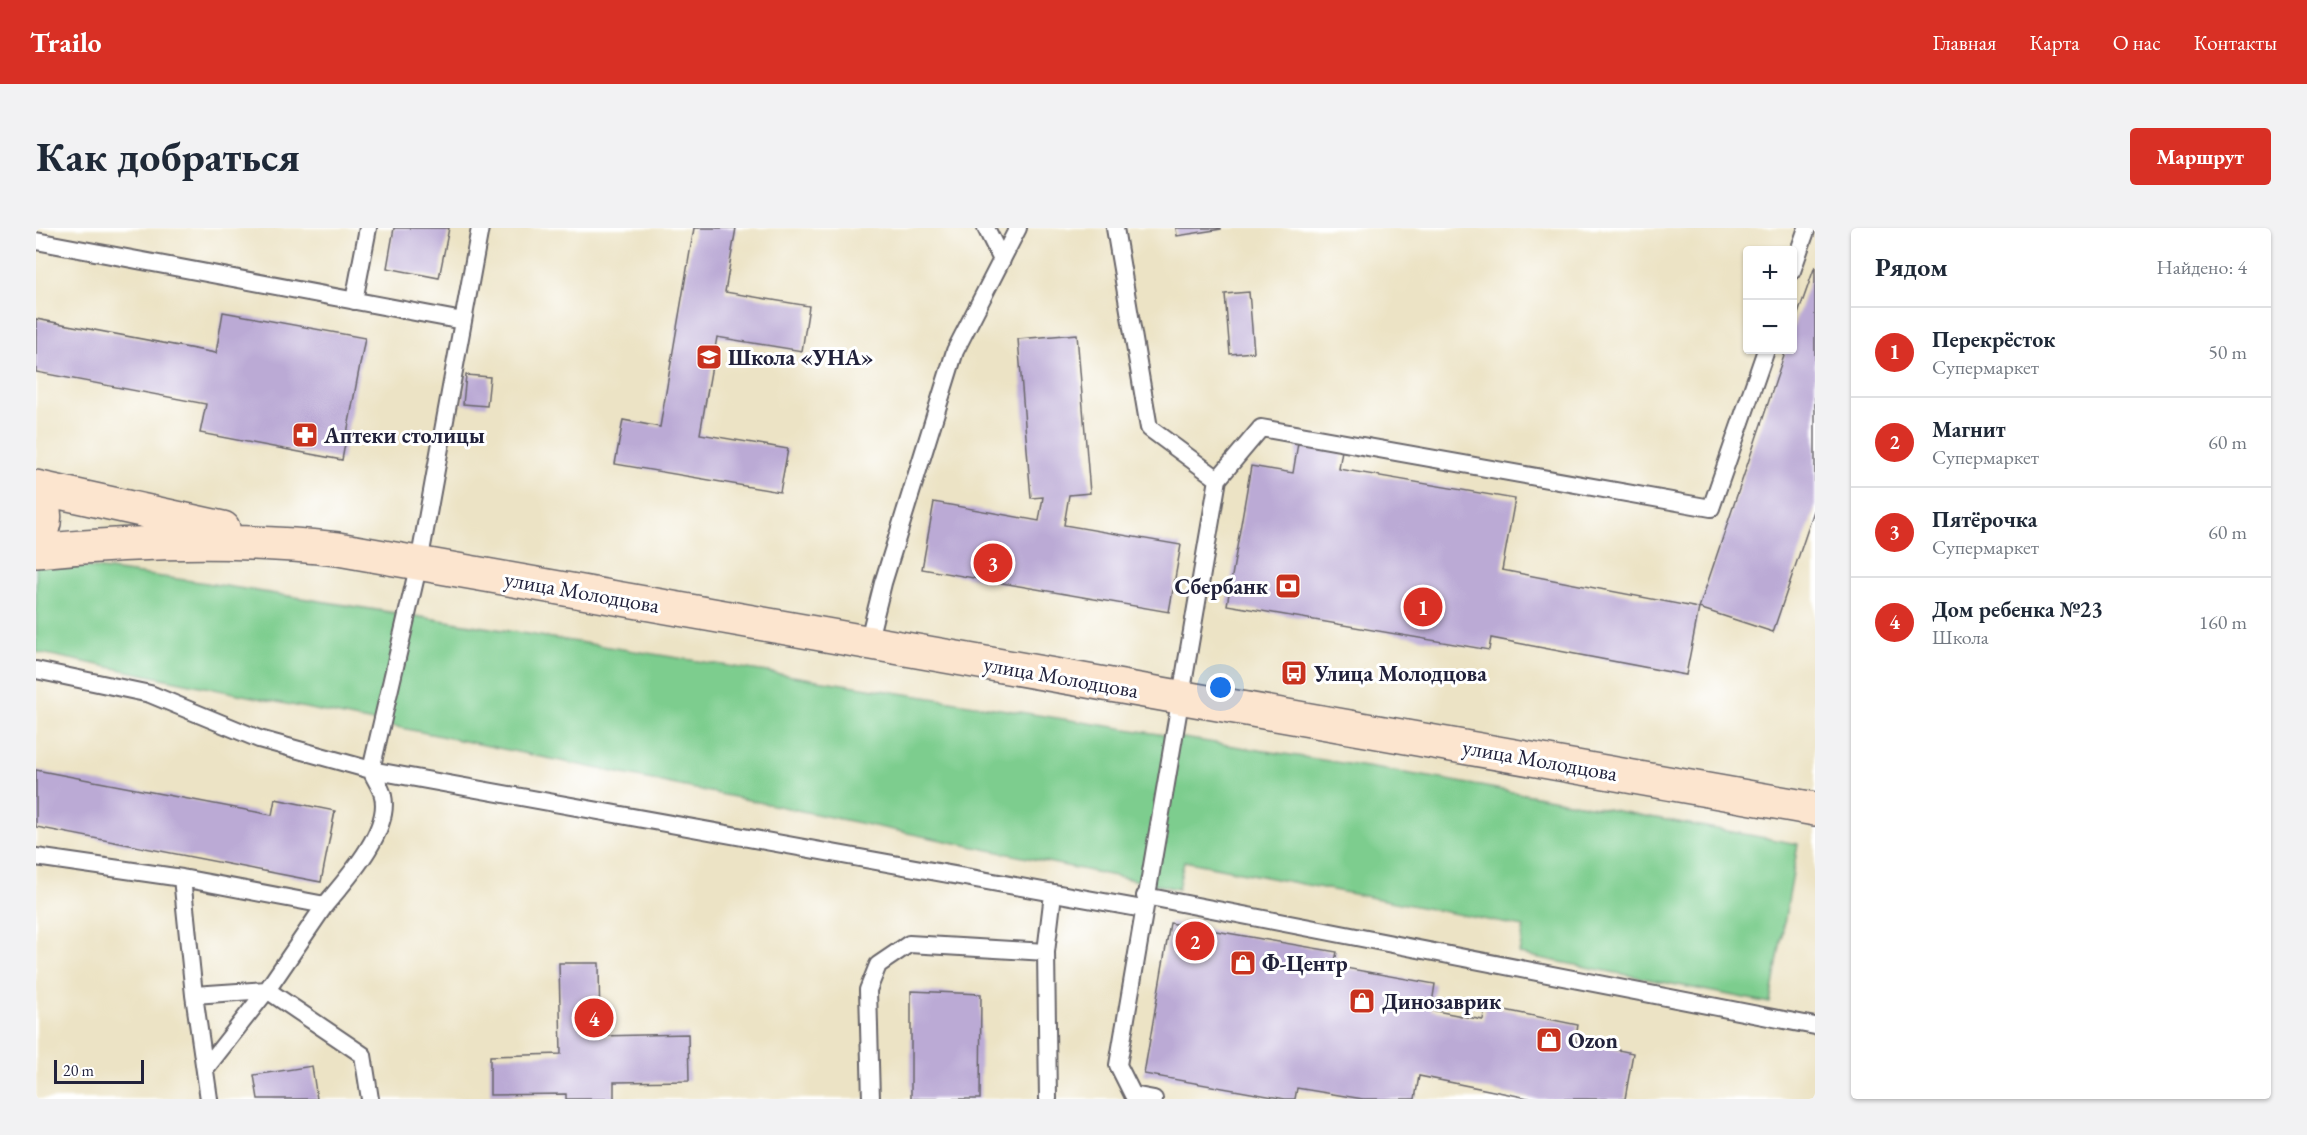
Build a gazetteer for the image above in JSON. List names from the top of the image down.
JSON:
{
  "streets": {
    "street": ["улица Молодцова"]
  },
  "places": {
    "school or university": ["Школа «УНА»"],
    "pharmacy": ["Аптеки столицы"],
    "bank": ["Сбербанк"],
    "bus stop": ["Улица Молодцова"],
    "shop": ["Ф-Центр", "Динозаврик", "Ozon"]
  },
  "scale_bar": "20 m",
  "page": {
    "header": "Trailo",
    "nav": [
      "Главная",
      "Карта",
      "О нас",
      "Контакты"
    ],
    "buttons": "Маршрут",
    "title": "Как добраться",
    "heading": ["Рядом", "Найдено: 4"],
    "map_buttons": ["+", "−"],
    "list": [
      {
        "mark": "1",
        "name": "Перекрёсток",
        "note": "Супермаркет",
        "value": "50 m"
      },
      {
        "mark": "2",
        "name": "Магнит",
        "note": "Супермаркет",
        "value": "60 m"
      },
      {
        "mark": "3",
        "name": "Пятёрочка",
        "note": "Супермаркет",
        "value": "60 m"
      },
      {
        "mark": "4",
        "name": "Дом ребенка №23",
        "note": "Школа",
        "value": "160 m"
      }
    ],
    "pins": [
      "3",
      "1",
      "2",
      "4"
    ],
    "scale": "20 m"
  }
}
